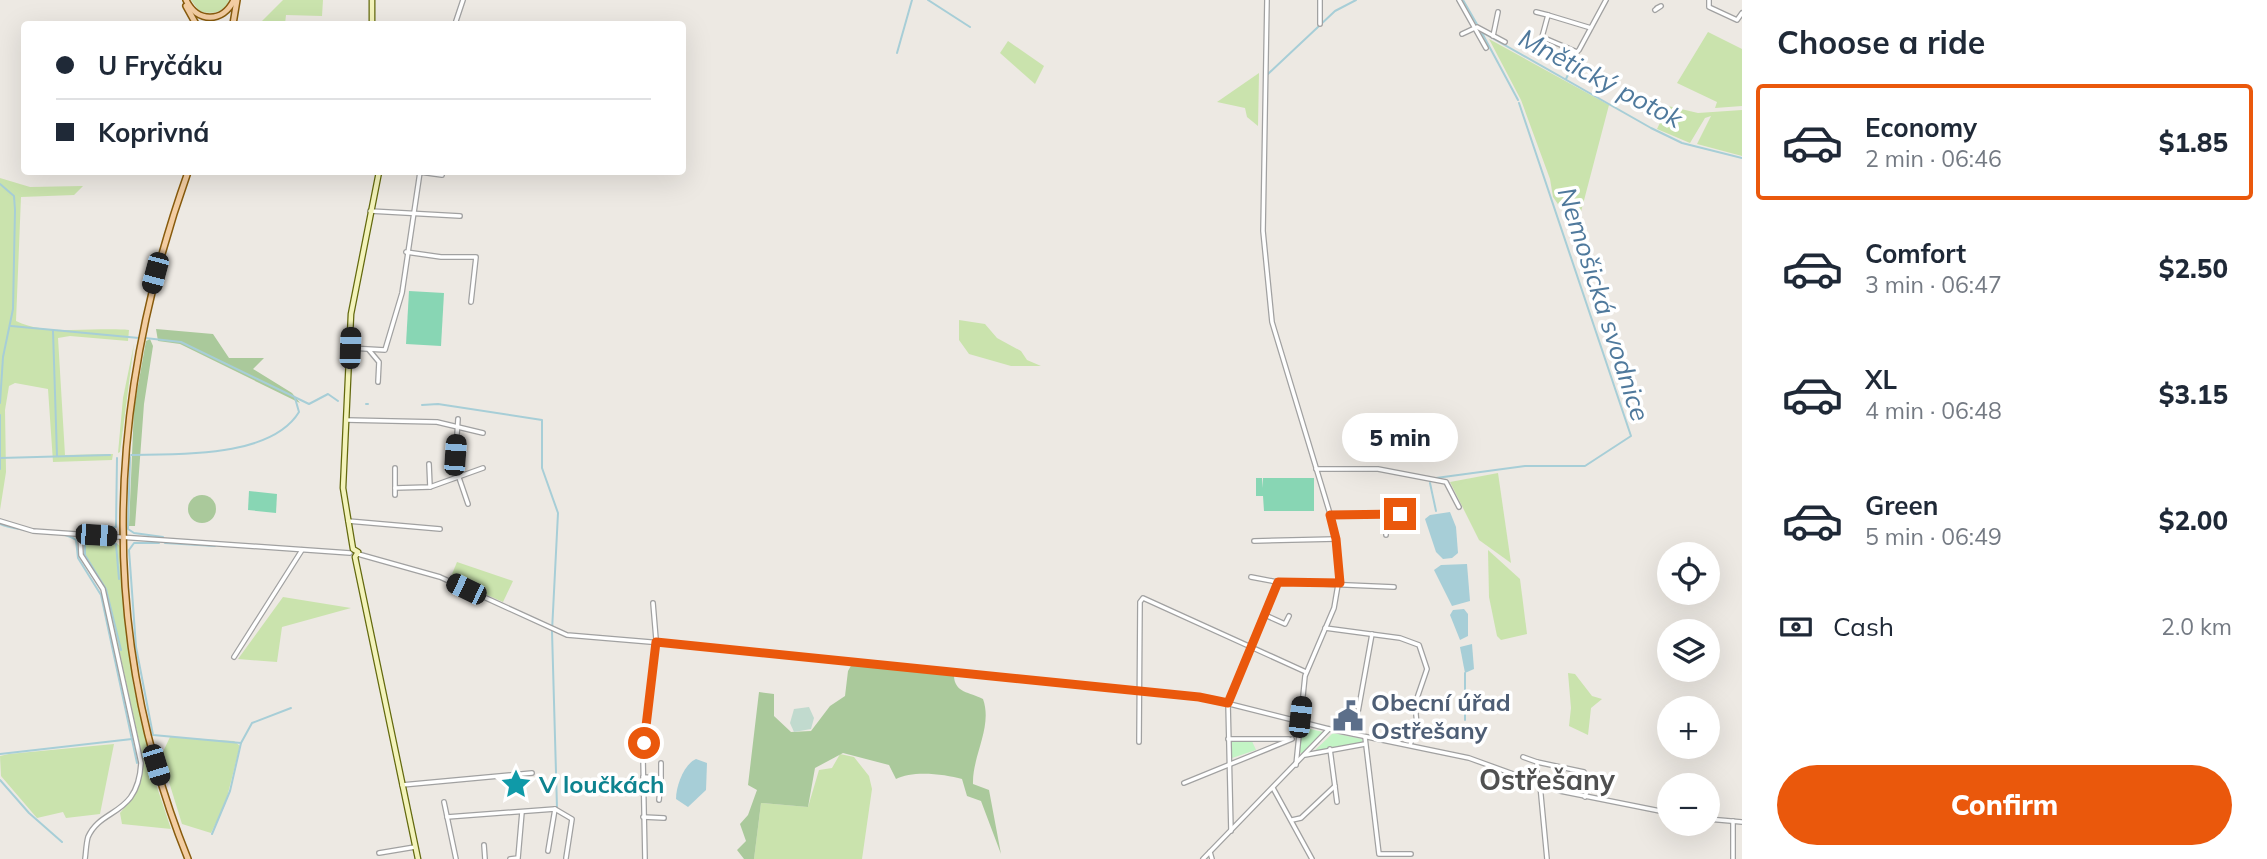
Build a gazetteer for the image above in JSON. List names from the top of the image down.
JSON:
{
  "districts": ["Ostřešany"],
  "water": ["Mnětický potok", "Nemošická svodnice"],
  "places": {
    "public building": ["Obecní úřad Ostřešany"],
    "place": ["V loučkách"]
  },
  "page": {
    "heading": "Choose a ride",
    "banner": ["U Fryčáku", "Koprivná"],
    "list": [
      {
        "name": "Economy",
        "note": "2 min · 06:46",
        "value": "$1.85"
      },
      {
        "name": "Comfort",
        "note": "3 min · 06:47",
        "value": "$2.50"
      },
      {
        "name": "XL",
        "note": "4 min · 06:48",
        "value": "$3.15"
      },
      {
        "name": "Green",
        "note": "5 min · 06:49",
        "value": "$2.00"
      }
    ],
    "bubble": "5 min",
    "map_buttons": ["+", "−"],
    "pay": ["Cash", "2.0 km"],
    "buttons": "Confirm"
  }
}
